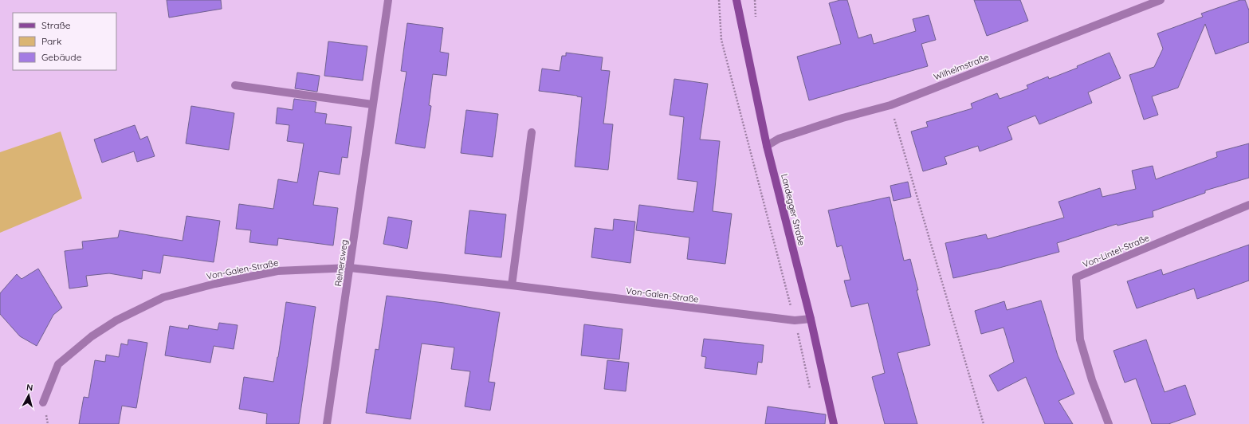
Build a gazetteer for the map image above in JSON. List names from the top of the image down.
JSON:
{
  "streets": {
    "main road": ["Landegger Straße"],
    "street": [
      "Wilhelmstraße",
      "Von-Lintel-Straße",
      "Reinersweg",
      "Von-Galen-Straße"
    ]
  },
  "crossings": [
    ["Wilhelmstraße", "Landegger Straße"],
    ["Landegger Straße", "Von-Galen-Straße"],
    ["Reinersweg", "Von-Galen-Straße"]
  ],
  "legend": ["Straße", "Park", "Gebäude"],
  "north": "top"
}
